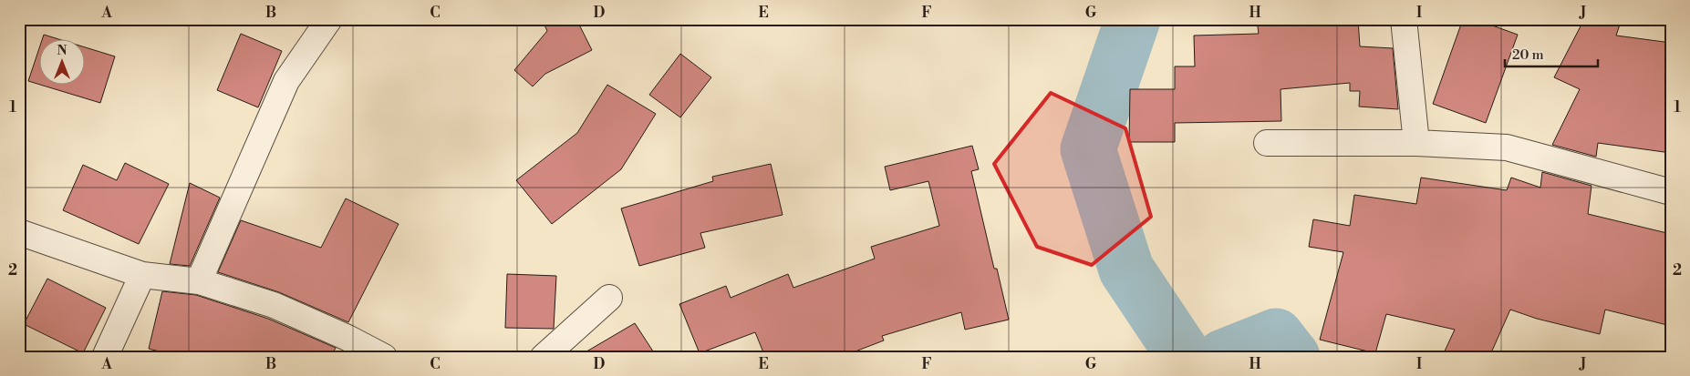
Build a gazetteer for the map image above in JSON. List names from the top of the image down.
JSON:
{
  "scale_bar": "20 m",
  "north": "top",
  "grid": {
    "columns": [
      "A",
      "B",
      "C",
      "D",
      "E",
      "F",
      "G",
      "H",
      "I",
      "J"
    ],
    "rows": ["1", "2"]
  }
}
